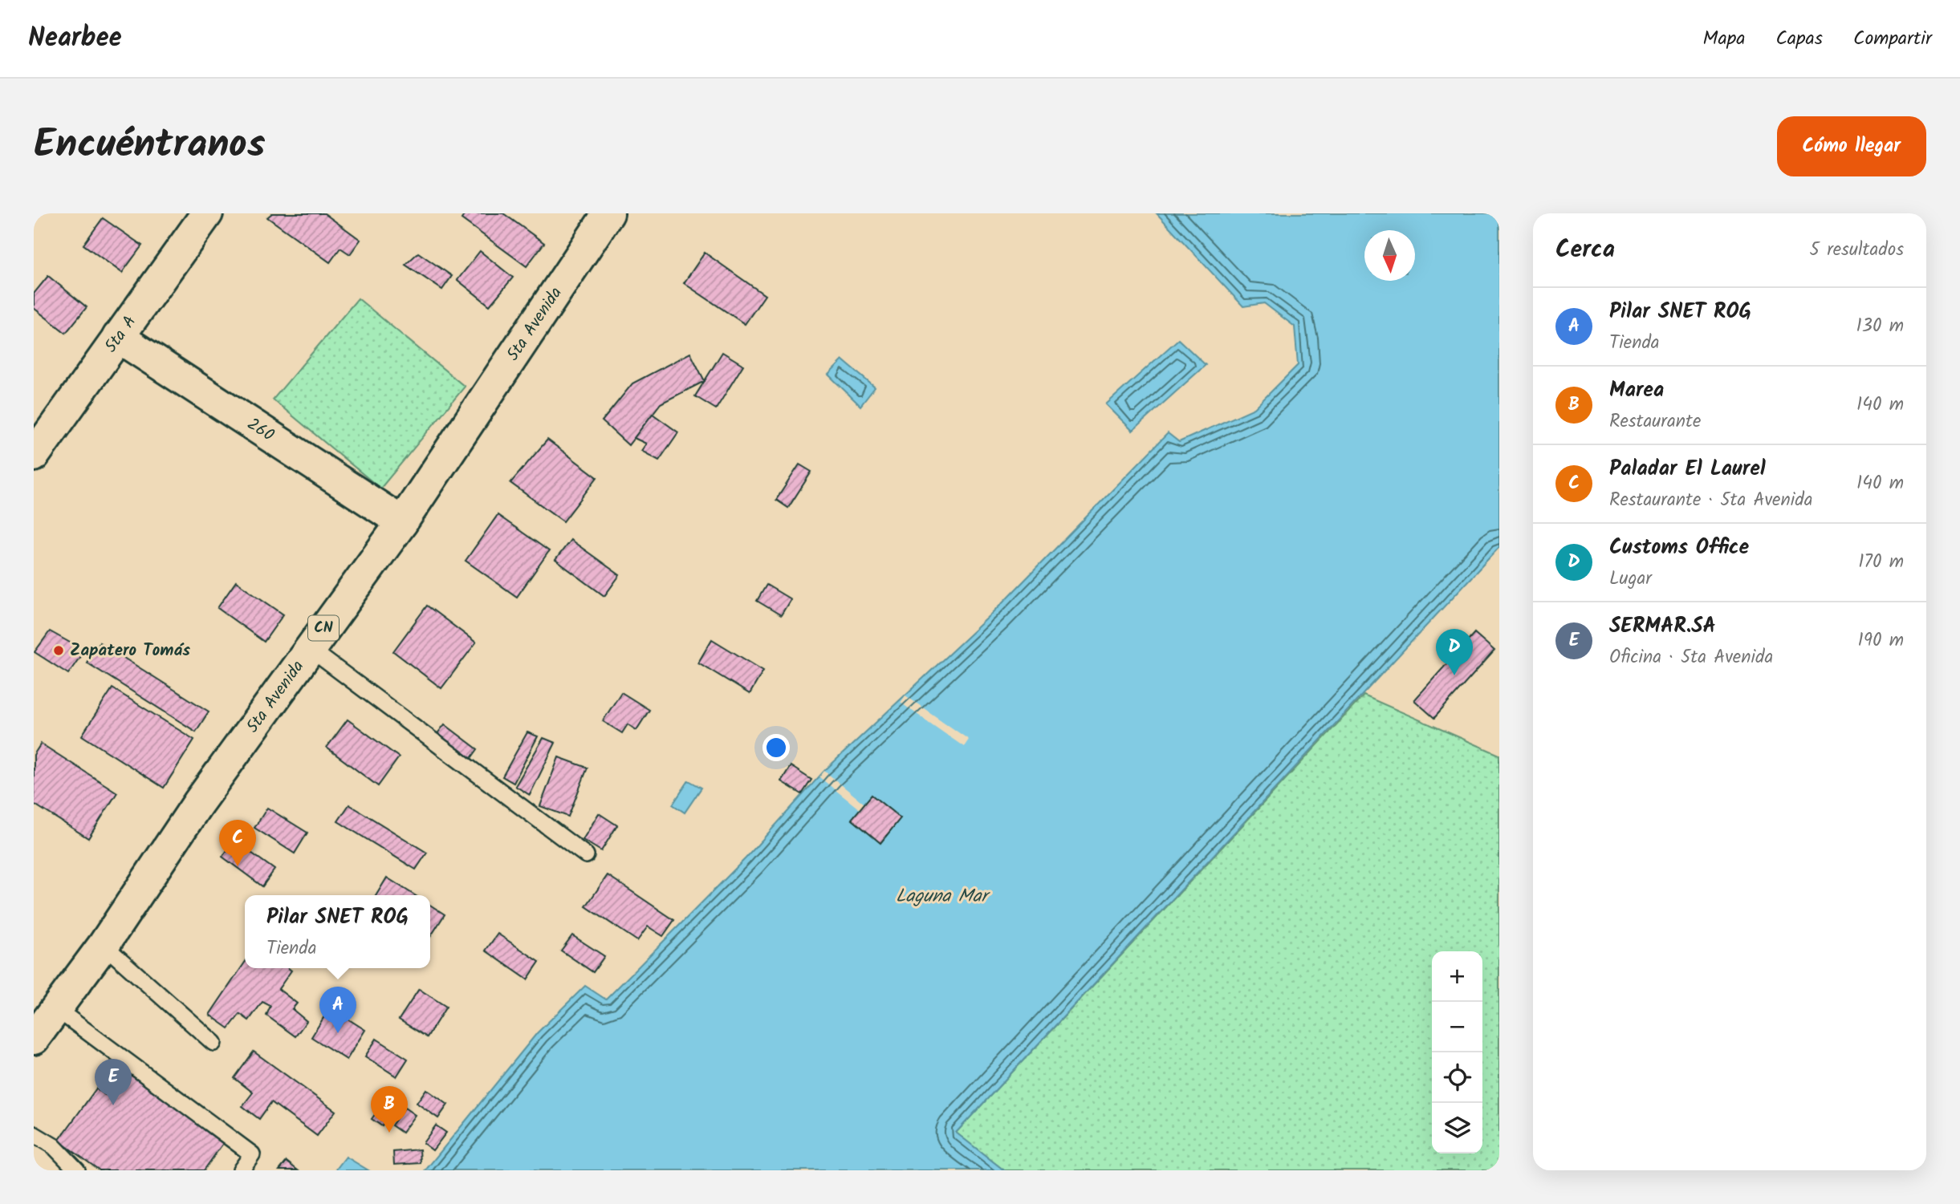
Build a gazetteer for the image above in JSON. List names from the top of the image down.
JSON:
{
  "streets": {
    "main road": [
      "5ta Avenida",
      "5ta A",
      "260",
      "CN"
    ]
  },
  "crossings": [
    ["5ta Avenida", "260"],
    ["5ta A", "260"]
  ],
  "water": ["Laguna Mar"],
  "places": ["Zapatero Tomás"],
  "north": "bottom",
  "page": {
    "header": "Nearbee",
    "nav": ["Mapa", "Capas", "Compartir"],
    "title": "Encuéntranos",
    "buttons": "Cómo llegar",
    "heading": ["Cerca", "5 resultados"],
    "list": [
      {
        "mark": "A",
        "name": "Pilar SNET ROG",
        "note": "Tienda",
        "value": "130 m"
      },
      {
        "mark": "B",
        "name": "Marea",
        "note": "Restaurante",
        "value": "140 m"
      },
      {
        "mark": "C",
        "name": "Paladar El Laurel",
        "note": "Restaurante · 5ta Avenida",
        "value": "140 m"
      },
      {
        "mark": "D",
        "name": "Customs Office",
        "note": "Lugar",
        "value": "170 m"
      },
      {
        "mark": "E",
        "name": "SERMAR.SA",
        "note": "Oficina · 5ta Avenida",
        "value": "190 m"
      }
    ],
    "pins": [
      "D",
      "C",
      "A",
      "E",
      "B"
    ],
    "popup": ["Pilar SNET ROG", "Tienda"],
    "map_buttons": ["+", "−"]
  }
}
